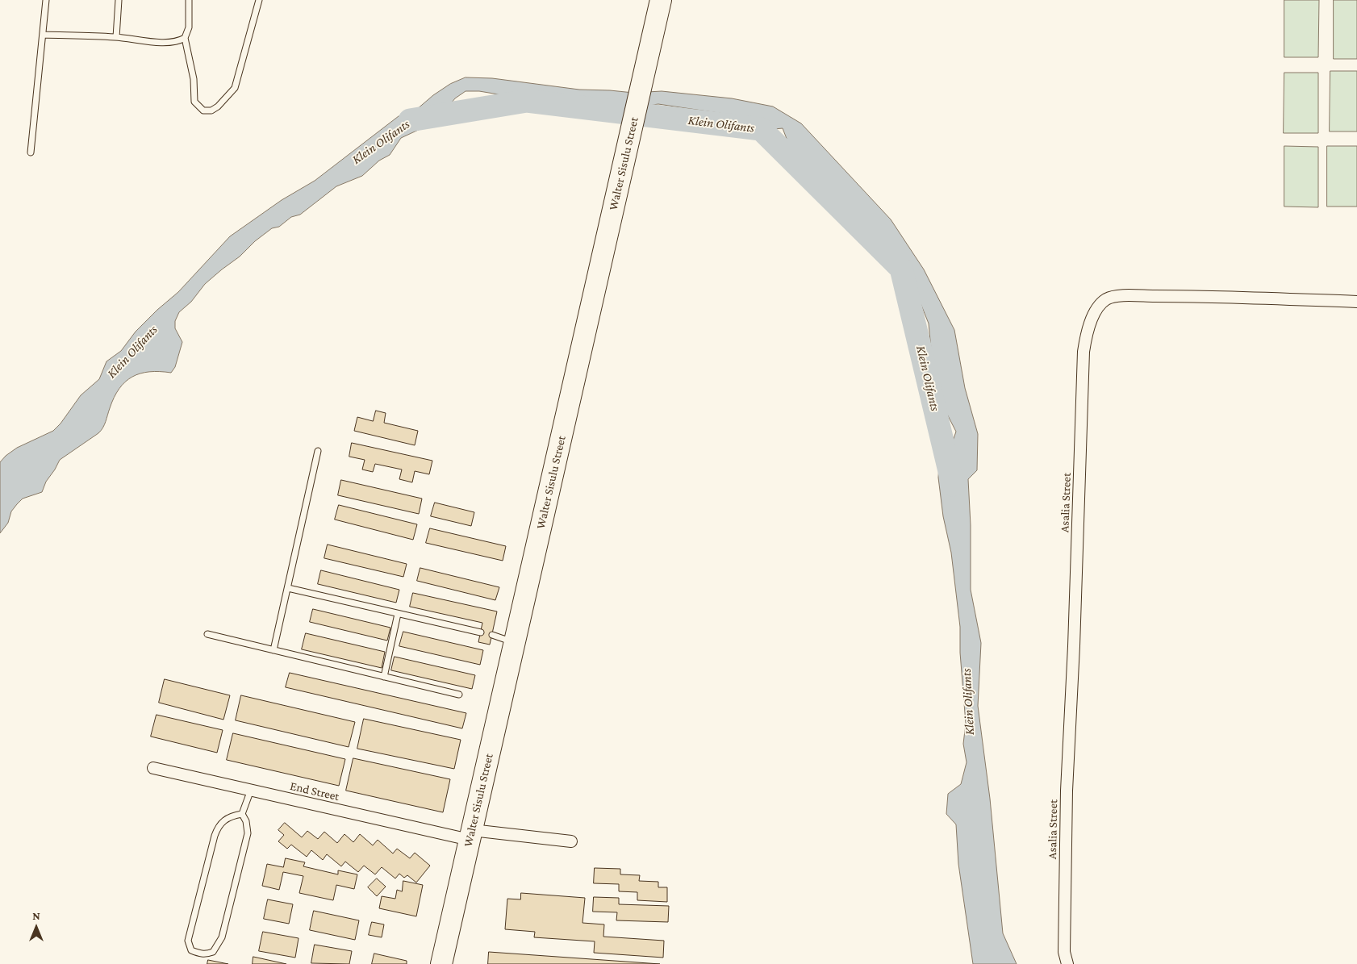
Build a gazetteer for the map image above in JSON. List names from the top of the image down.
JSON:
{
  "streets": {
    "highway": ["Walter Sisulu Street"],
    "street": ["Asalia Street", "End Street"]
  },
  "crossings": [
    ["Walter Sisulu Street", "End Street"]
  ],
  "water": ["Klein Olifants"],
  "north": "top"
}
